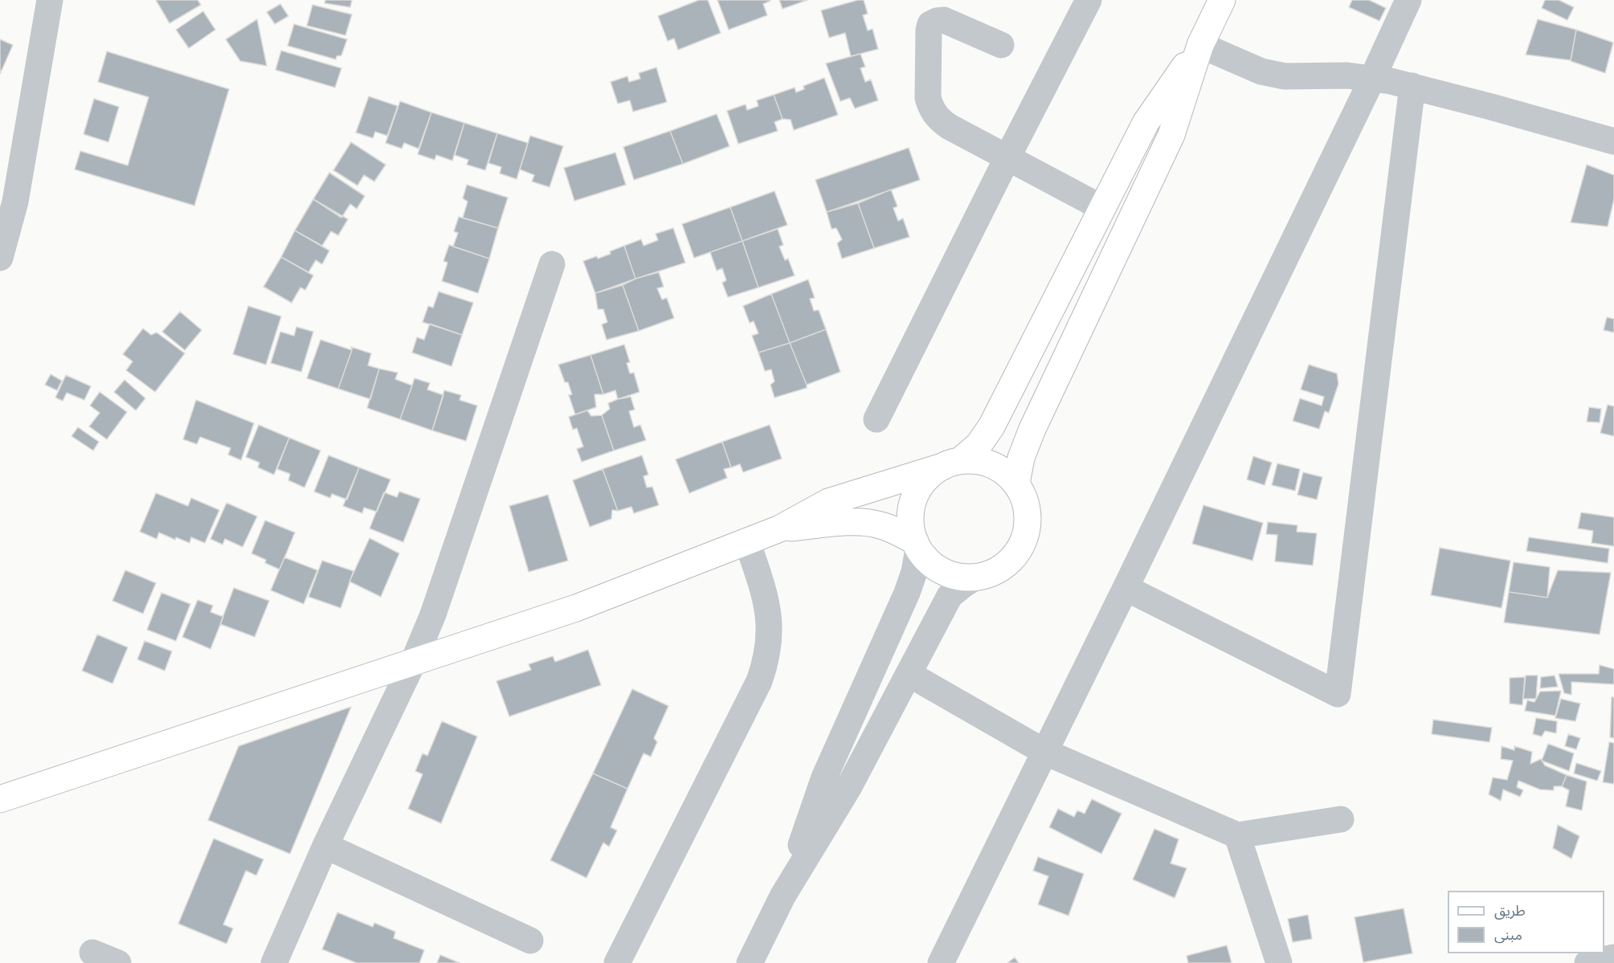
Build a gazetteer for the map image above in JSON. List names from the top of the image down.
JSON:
{
  "legend": ["طريق", "مبنى"]
}
